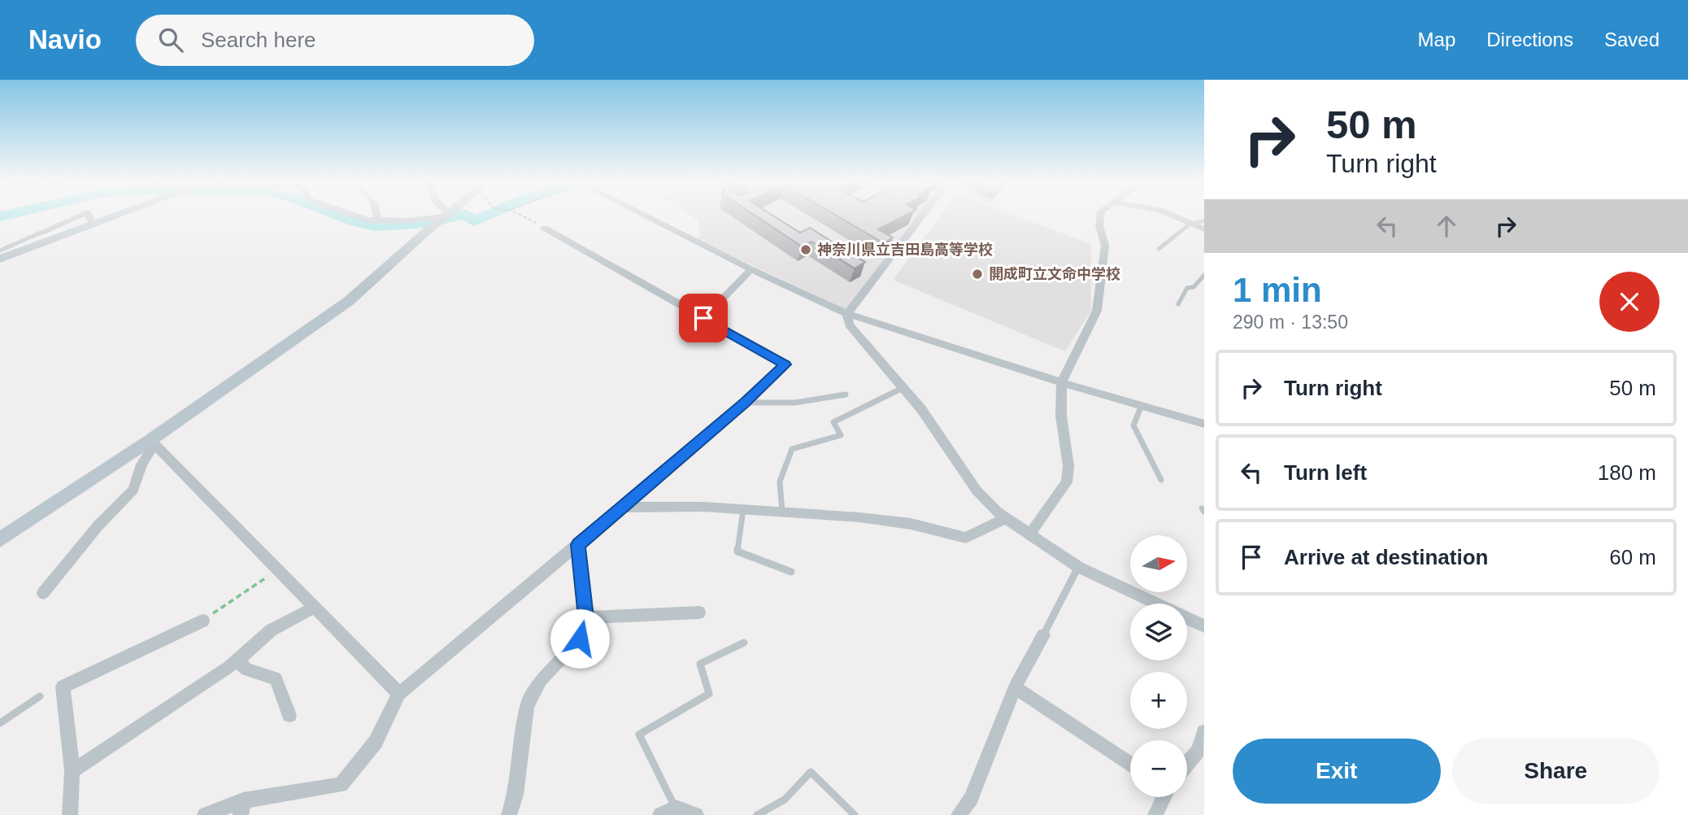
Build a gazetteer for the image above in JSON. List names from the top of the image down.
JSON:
{
  "places": ["神奈川県立吉田島高等学校", "開成町立文命中学校"],
  "north": "right",
  "page": {
    "header": "Navio",
    "search": "Search here",
    "nav": ["Map", "Directions", "Saved"],
    "turn": ["50 m", "Turn right"],
    "heading": ["1 min", "290 m · 13:50"],
    "list": [
      {
        "name": "Turn right",
        "value": "50 m"
      },
      {
        "name": "Turn left",
        "value": "180 m"
      },
      {
        "name": "Arrive at destination",
        "value": "60 m"
      }
    ],
    "map_buttons": ["+", "−"],
    "buttons": ["Exit", "Share"]
  }
}
